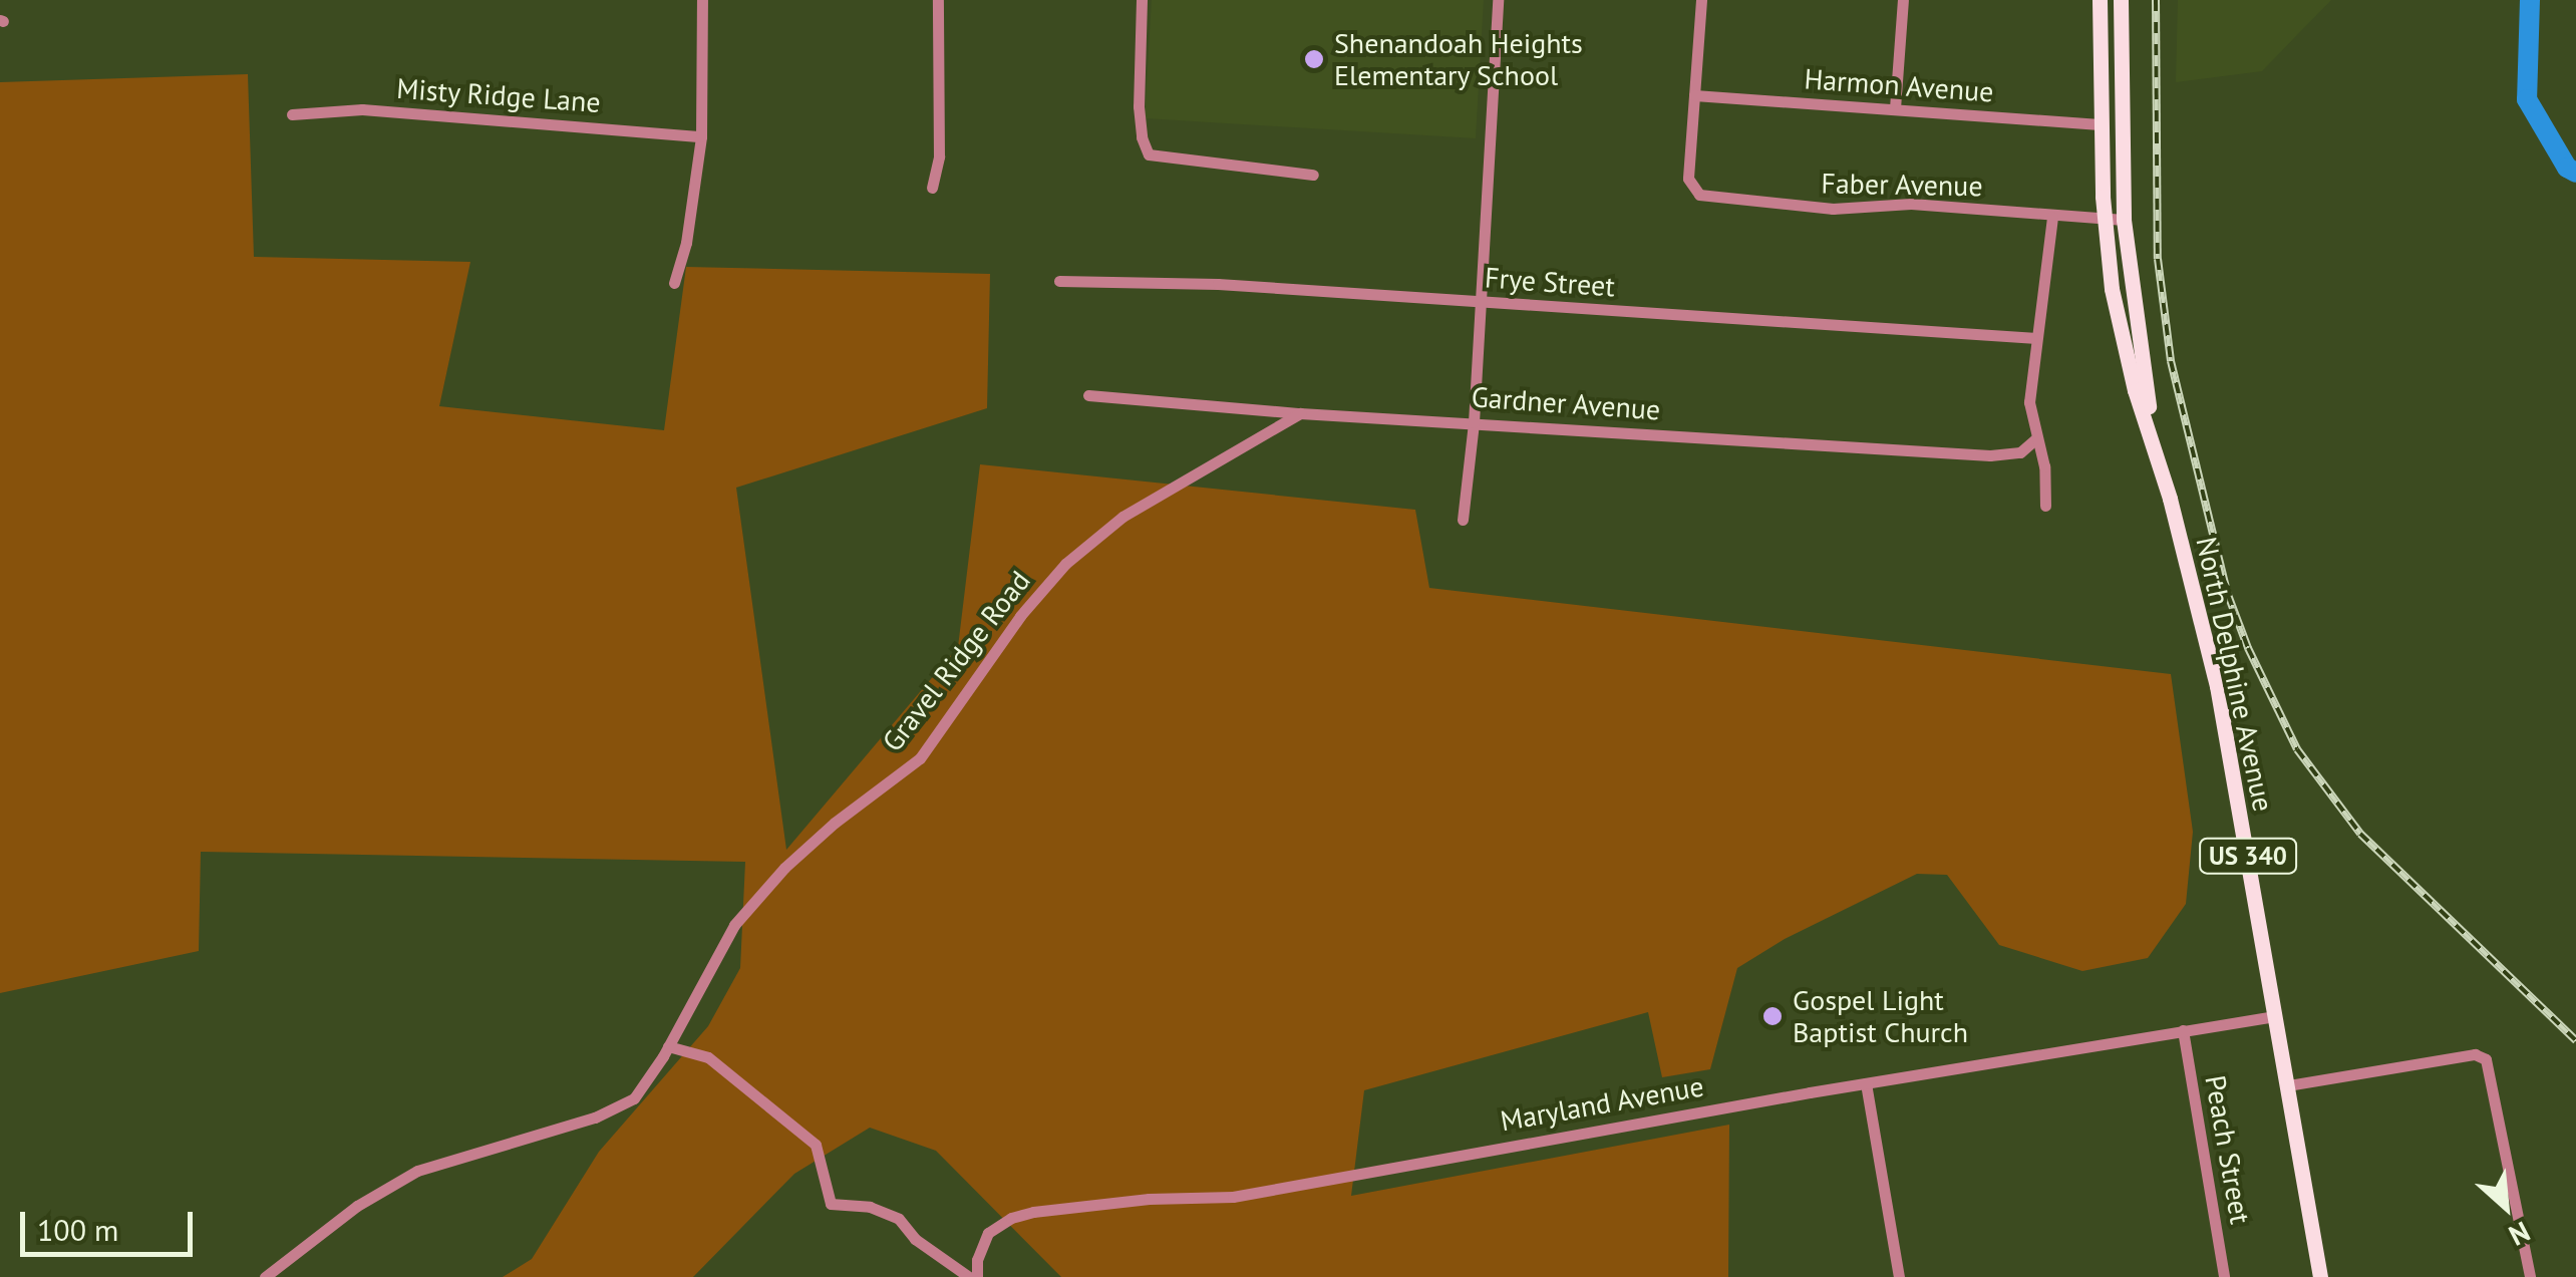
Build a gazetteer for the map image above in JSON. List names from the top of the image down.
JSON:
{
  "streets": {
    "main road": ["North Delphine Avenue", "US 340"],
    "street": [
      "Harmon Avenue",
      "Misty Ridge Lane",
      "Faber Avenue",
      "Frye Street",
      "Gardner Avenue",
      "Gravel Ridge Road",
      "Maryland Avenue",
      "Peach Street"
    ]
  },
  "crossings": [
    ["Harmon Avenue", "Faber Avenue"],
    ["Harmon Avenue", "North Delphine Avenue"],
    ["Faber Avenue", "North Delphine Avenue"],
    ["Gardner Avenue", "Gravel Ridge Road"],
    ["North Delphine Avenue", "Maryland Avenue"],
    ["Maryland Avenue", "Peach Street"]
  ],
  "places": ["Shenandoah Heights Elementary School", "Gospel Light Baptist Church"],
  "scale_bar": "100 m",
  "north": "bottom right"
}
